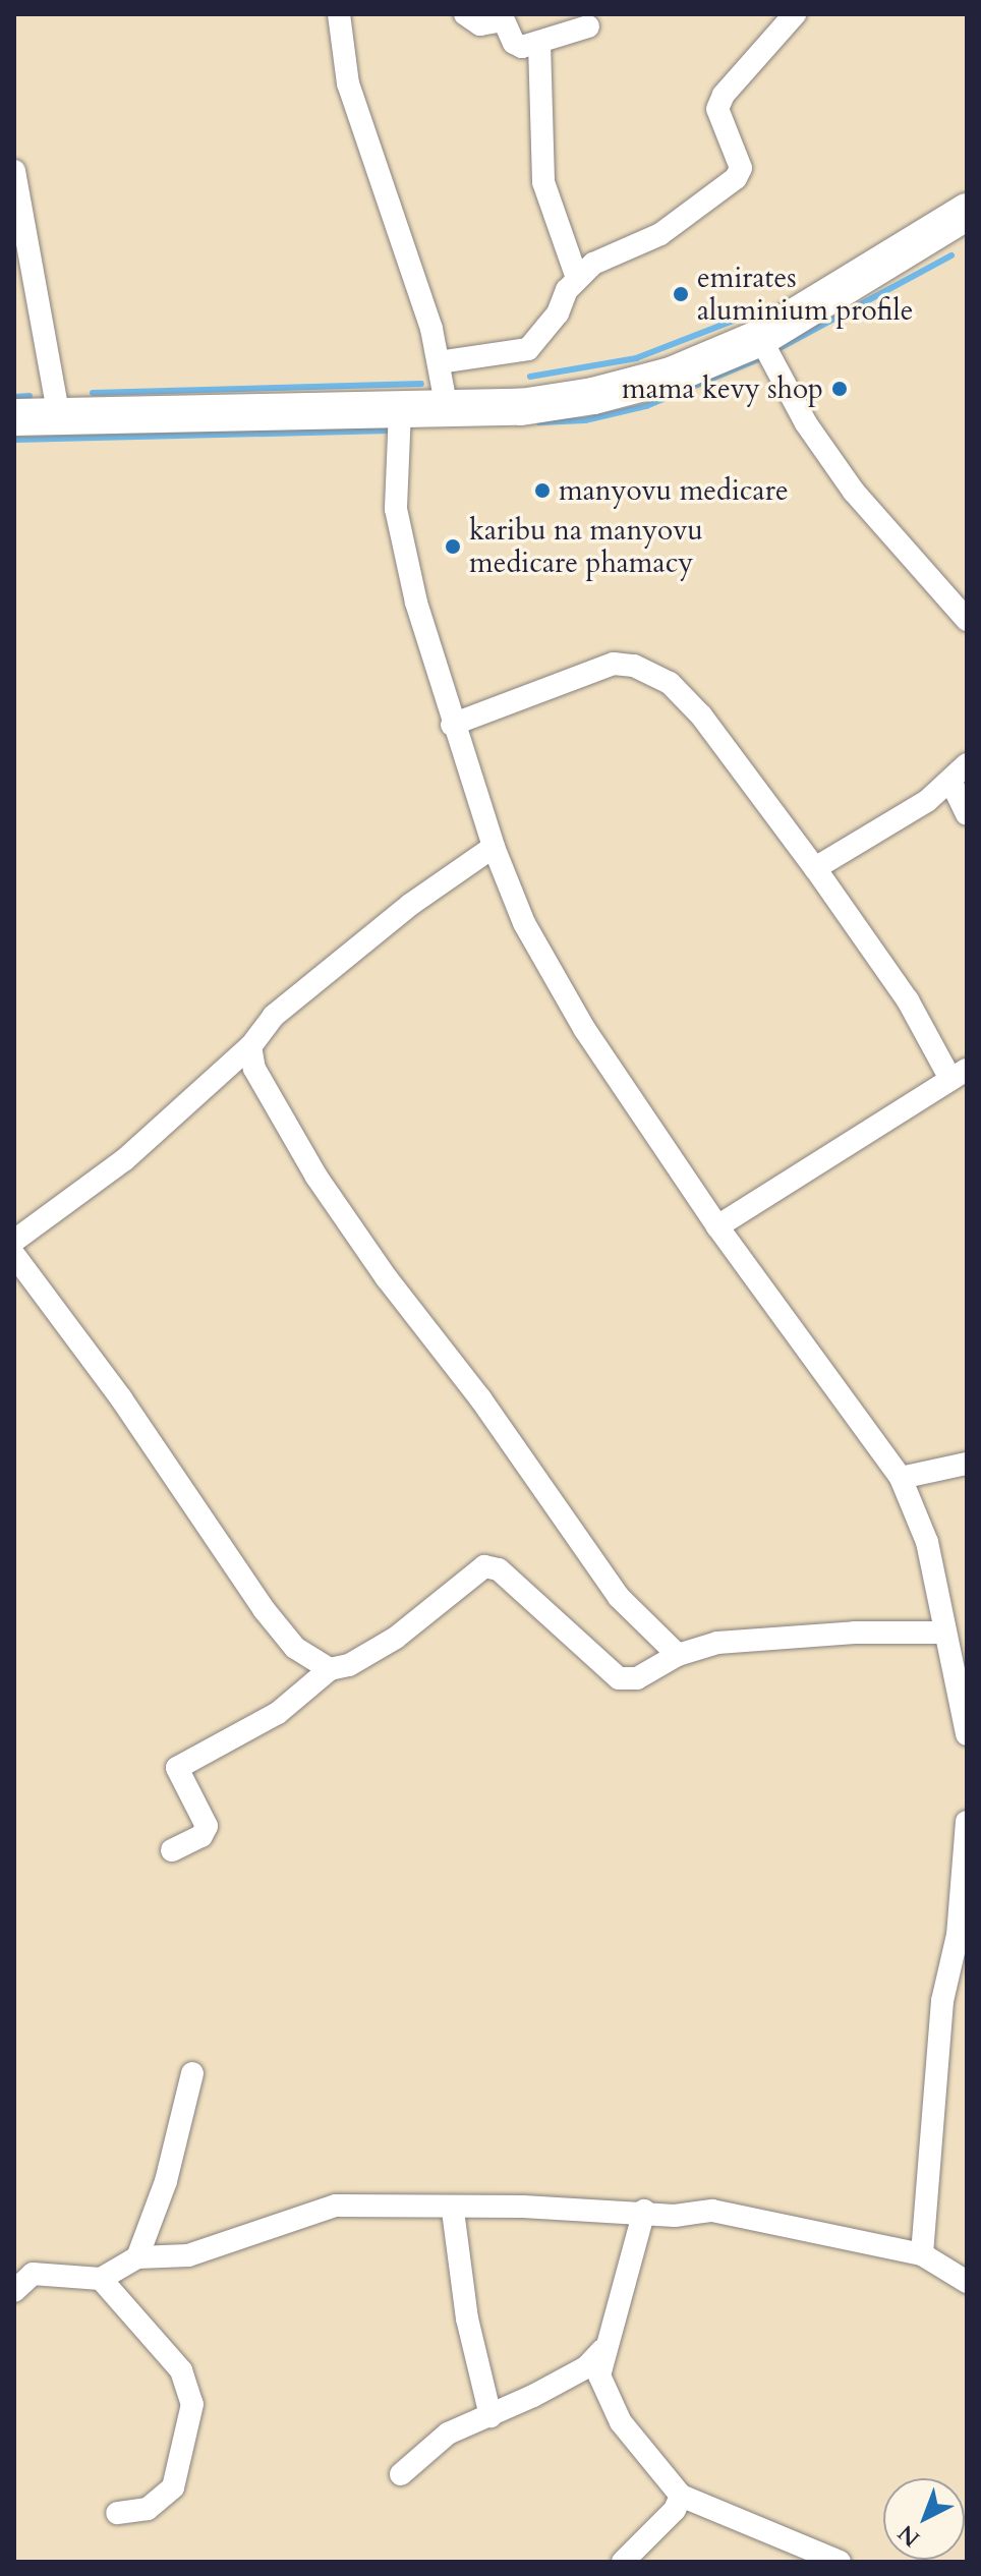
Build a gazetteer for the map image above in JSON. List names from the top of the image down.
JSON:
{
  "places": [
    "emirates aluminium profile",
    "mama kevy shop",
    "manyovu medicare",
    "karibu na manyovu medicare phamacy"
  ],
  "north": "bottom left"
}
